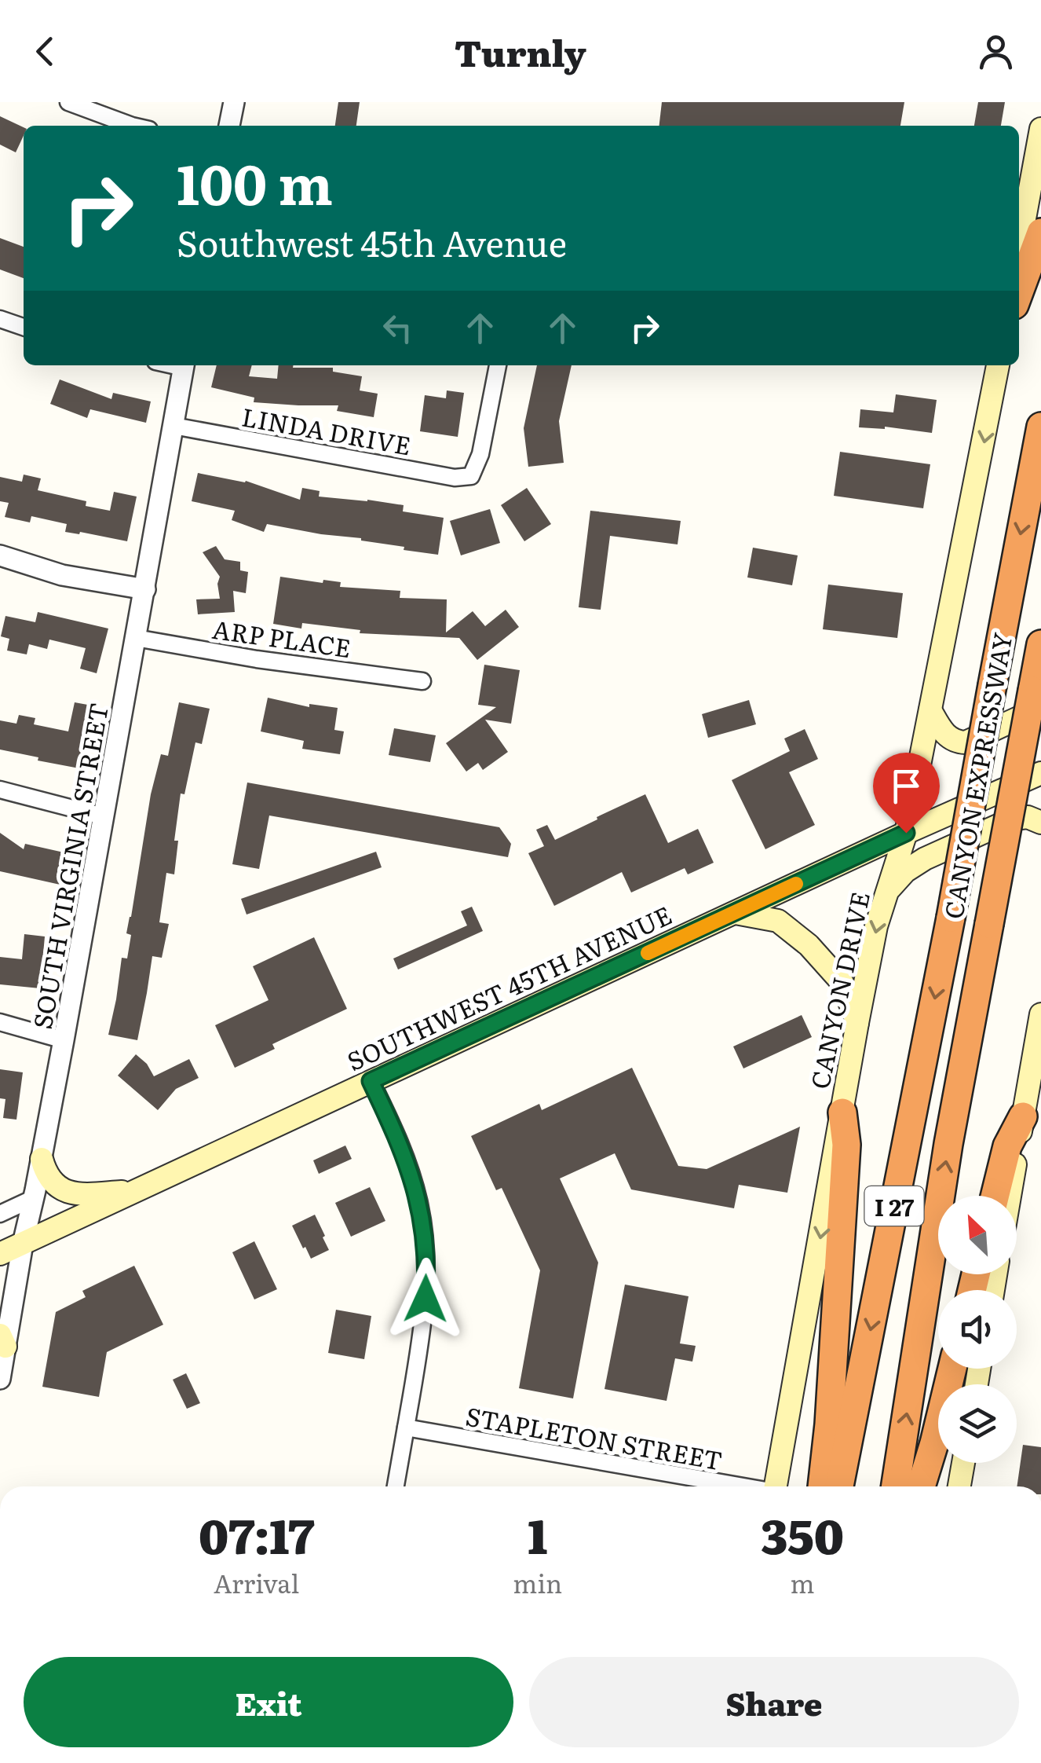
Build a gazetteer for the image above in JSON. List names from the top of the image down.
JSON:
{
  "streets": {
    "highway": ["CANYON EXPRESSWAY", "I 27"],
    "main road": ["SOUTHWEST 45TH AVENUE", "CANYON DRIVE"],
    "street": [
      "LINDA DRIVE",
      "ARP PLACE",
      "SOUTH VIRGINIA STREET",
      "STAPLETON STREET"
    ]
  },
  "crossings": [
    ["LINDA DRIVE", "SOUTH VIRGINIA STREET"],
    ["ARP PLACE", "SOUTH VIRGINIA STREET"],
    ["SOUTH VIRGINIA STREET", "SOUTHWEST 45TH AVENUE"],
    ["SOUTHWEST 45TH AVENUE", "CANYON DRIVE"]
  ],
  "one_way": ["CANYON DRIVE"],
  "north": "top left",
  "page": {
    "header": "Turnly",
    "turn": ["100 m", "Southwest 45th Avenue"],
    "eta": [
      "07:17",
      "Arrival",
      "1",
      "min",
      "350",
      "m"
    ],
    "buttons": ["Exit", "Share"]
  }
}
